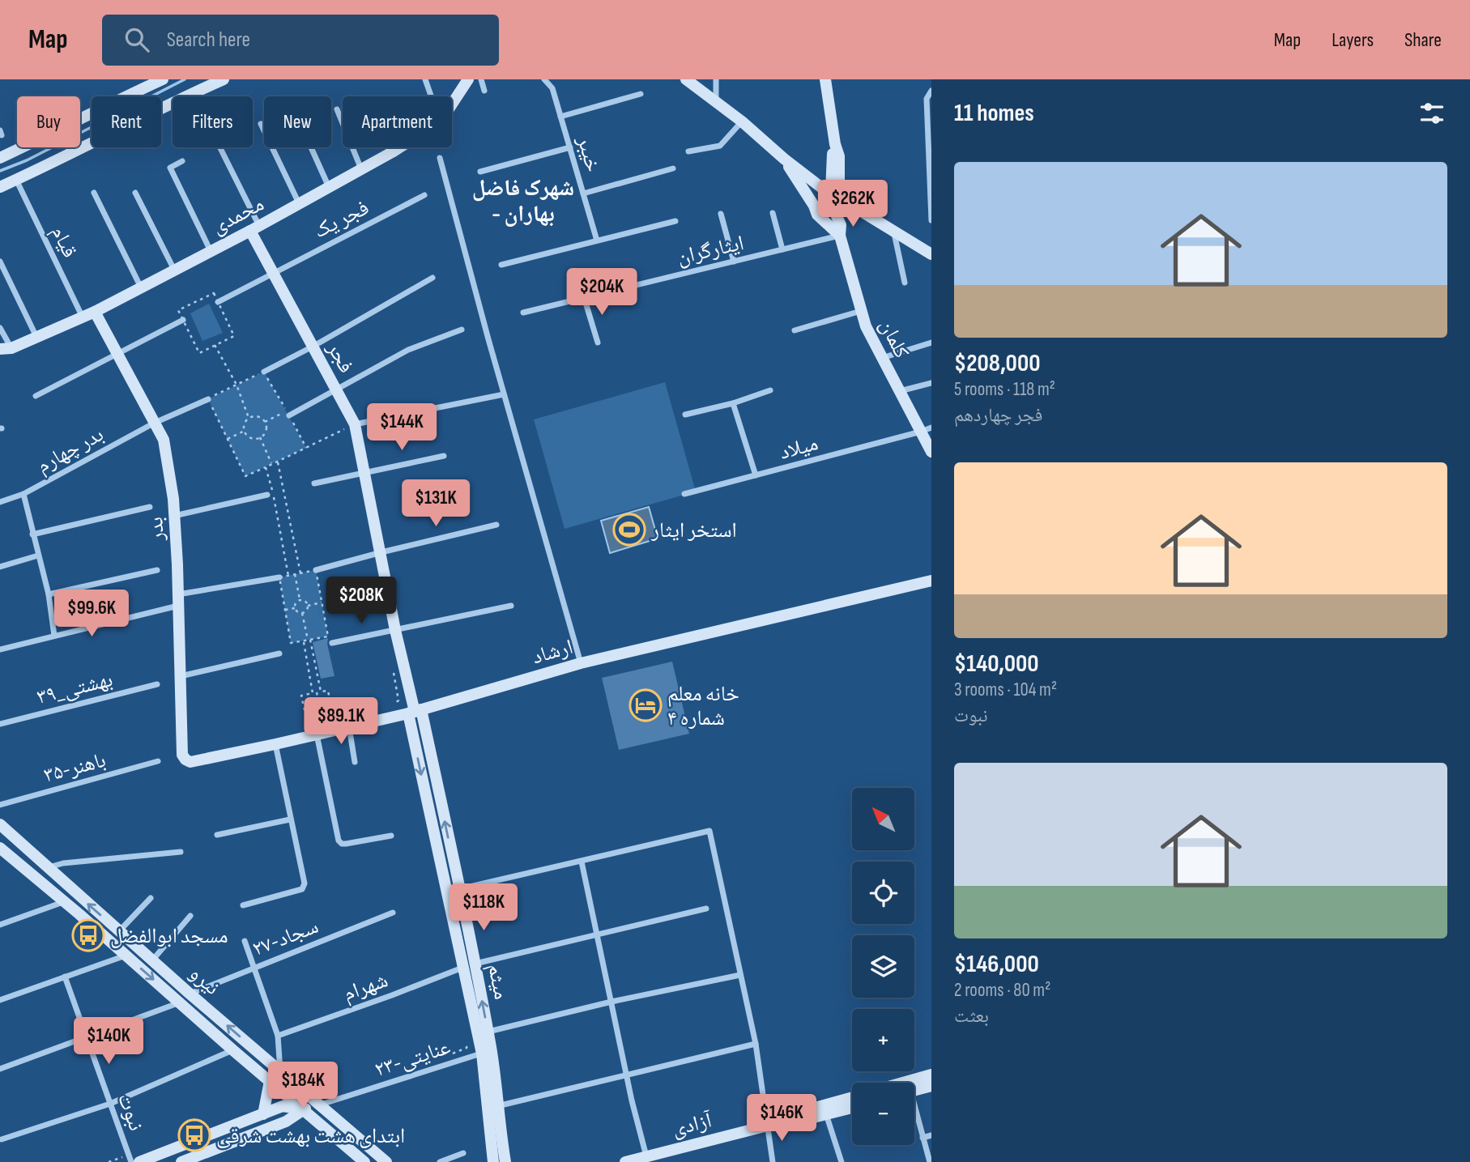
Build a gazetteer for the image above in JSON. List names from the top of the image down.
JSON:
{
  "streets": {
    "street": [
      "خیبر",
      "محمدی",
      "فجر یک",
      "قیام",
      "ایثارگران",
      "کلمان",
      "فجر",
      "میلاد",
      "بدر چهارم",
      "بدر",
      "ارشاد",
      "۳۹_بهشتی",
      "۳۵-باهنر",
      "۲۷-سجاد",
      "نیرو",
      "میثم",
      "شهرام",
      "۲۳-عنایتی",
      "نبوت",
      "آزادی"
    ]
  },
  "crossings": [
    ["محمدی", "قیام"],
    ["محمدی", "فجر"],
    ["محمدی", "بدر"],
    ["فجر یک", "فجر"],
    ["ایثارگران", "کلمان"],
    ["کلمان", "میلاد"],
    ["فجر", "ارشاد"],
    ["فجر", "میثم"],
    ["بدر چهارم", "بدر"],
    ["بدر", "ارشاد"],
    ["ارشاد", "میثم"],
    ["۲۷-سجاد", "نیرو"],
    ["نیرو", "۲۳-عنایتی"],
    ["میثم", "شهرام"],
    ["میثم", "۲۳-عنایتی"]
  ],
  "districts": ["شهرک فاضل - بهاران"],
  "places": {
    "sports": ["استخر ایثار"],
    "hotel": ["خانه معلم شماره ۴"],
    "bus stop": ["مسجد ابوالفضل", "ابتدای هشت بهشت شرقی"]
  },
  "north": "top left",
  "page": {
    "header": "Map",
    "search": "Search here",
    "nav": ["Map", "Layers", "Share"],
    "heading": "11 homes",
    "chip": [
      "Buy",
      "Rent",
      "Filters",
      "New",
      "Apartment"
    ],
    "list": [
      {
        "name": "$208,000",
        "note": "5 rooms · 118 m² · فجر چهاردهم"
      },
      {
        "name": "$140,000",
        "note": "3 rooms · 104 m² · نبوت"
      },
      {
        "name": "$146,000",
        "note": "2 rooms · 80 m² · بعثت"
      }
    ],
    "price": [
      "$262K",
      "$204K",
      "$144K",
      "$131K",
      "$208K",
      "$99.6K",
      "$89.1K",
      "$118K",
      "$140K",
      "$184K",
      "$146K"
    ],
    "map_buttons": ["+", "−"]
  }
}
